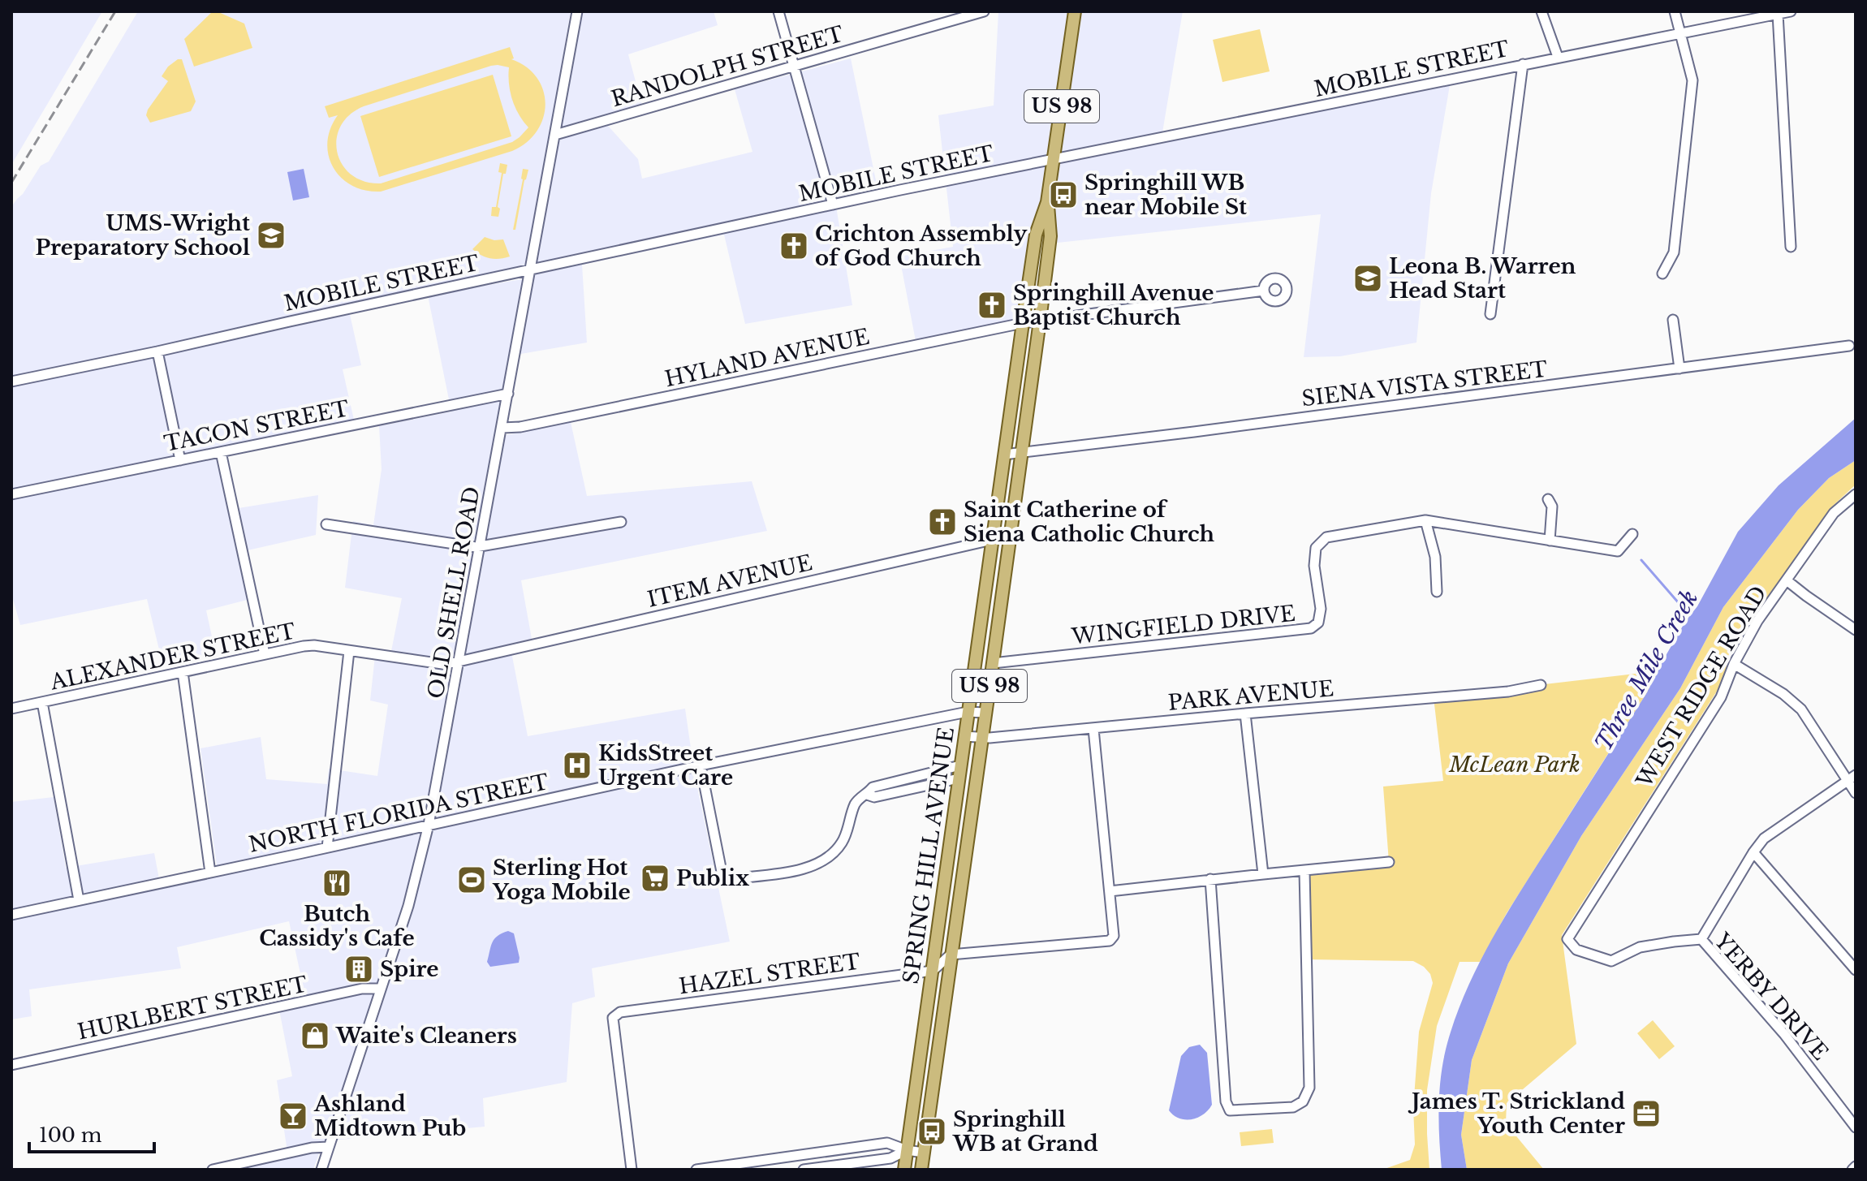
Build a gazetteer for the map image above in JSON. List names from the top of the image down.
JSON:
{
  "streets": {
    "main road": ["US 98", "SPRING HILL AVENUE"],
    "street": [
      "RANDOLPH STREET",
      "MOBILE STREET",
      "HYLAND AVENUE",
      "SIENA VISTA STREET",
      "TACON STREET",
      "ITEM AVENUE",
      "OLD SHELL ROAD",
      "WINGFIELD DRIVE",
      "ALEXANDER STREET",
      "WEST RIDGE ROAD",
      "PARK AVENUE",
      "NORTH FLORIDA STREET",
      "HAZEL STREET",
      "YERBY DRIVE",
      "HURLBERT STREET"
    ]
  },
  "crossings": [
    ["RANDOLPH STREET", "OLD SHELL ROAD"],
    ["MOBILE STREET", "OLD SHELL ROAD"],
    ["MOBILE STREET", "SPRING HILL AVENUE"],
    ["HYLAND AVENUE", "OLD SHELL ROAD"],
    ["HYLAND AVENUE", "SPRING HILL AVENUE"],
    ["SIENA VISTA STREET", "SPRING HILL AVENUE"],
    ["TACON STREET", "OLD SHELL ROAD"],
    ["ITEM AVENUE", "OLD SHELL ROAD"],
    ["ITEM AVENUE", "ALEXANDER STREET"],
    ["ITEM AVENUE", "SPRING HILL AVENUE"],
    ["OLD SHELL ROAD", "ALEXANDER STREET"],
    ["OLD SHELL ROAD", "NORTH FLORIDA STREET"],
    ["OLD SHELL ROAD", "HURLBERT STREET"],
    ["WINGFIELD DRIVE", "SPRING HILL AVENUE"],
    ["WEST RIDGE ROAD", "YERBY DRIVE"],
    ["PARK AVENUE", "SPRING HILL AVENUE"],
    ["NORTH FLORIDA STREET", "SPRING HILL AVENUE"],
    ["SPRING HILL AVENUE", "HAZEL STREET"]
  ],
  "water": ["Three Mile Creek"],
  "parks": ["McLean Park"],
  "places": {
    "bus stop": ["Springhill WB near Mobile St", "Springhill WB at Grand"],
    "school or university": ["UMS-Wright Preparatory School", "Leona B. Warren Head Start"],
    "church": ["Crichton Assembly of God Church", "Springhill Avenue Baptist Church", "Saint Catherine of Siena Catholic Church"],
    "hospital": ["KidsStreet Urgent Care"],
    "supermarket": ["Publix"],
    "sports": ["Sterling Hot Yoga Mobile"],
    "restaurant": ["Butch Cassidy's Cafe"],
    "building": ["Spire"],
    "shop": ["Waite's Cleaners"],
    "office": ["James T. Strickland Youth Center"],
    "bar": ["Ashland Midtown Pub"]
  },
  "scale_bar": "100 m"
}
